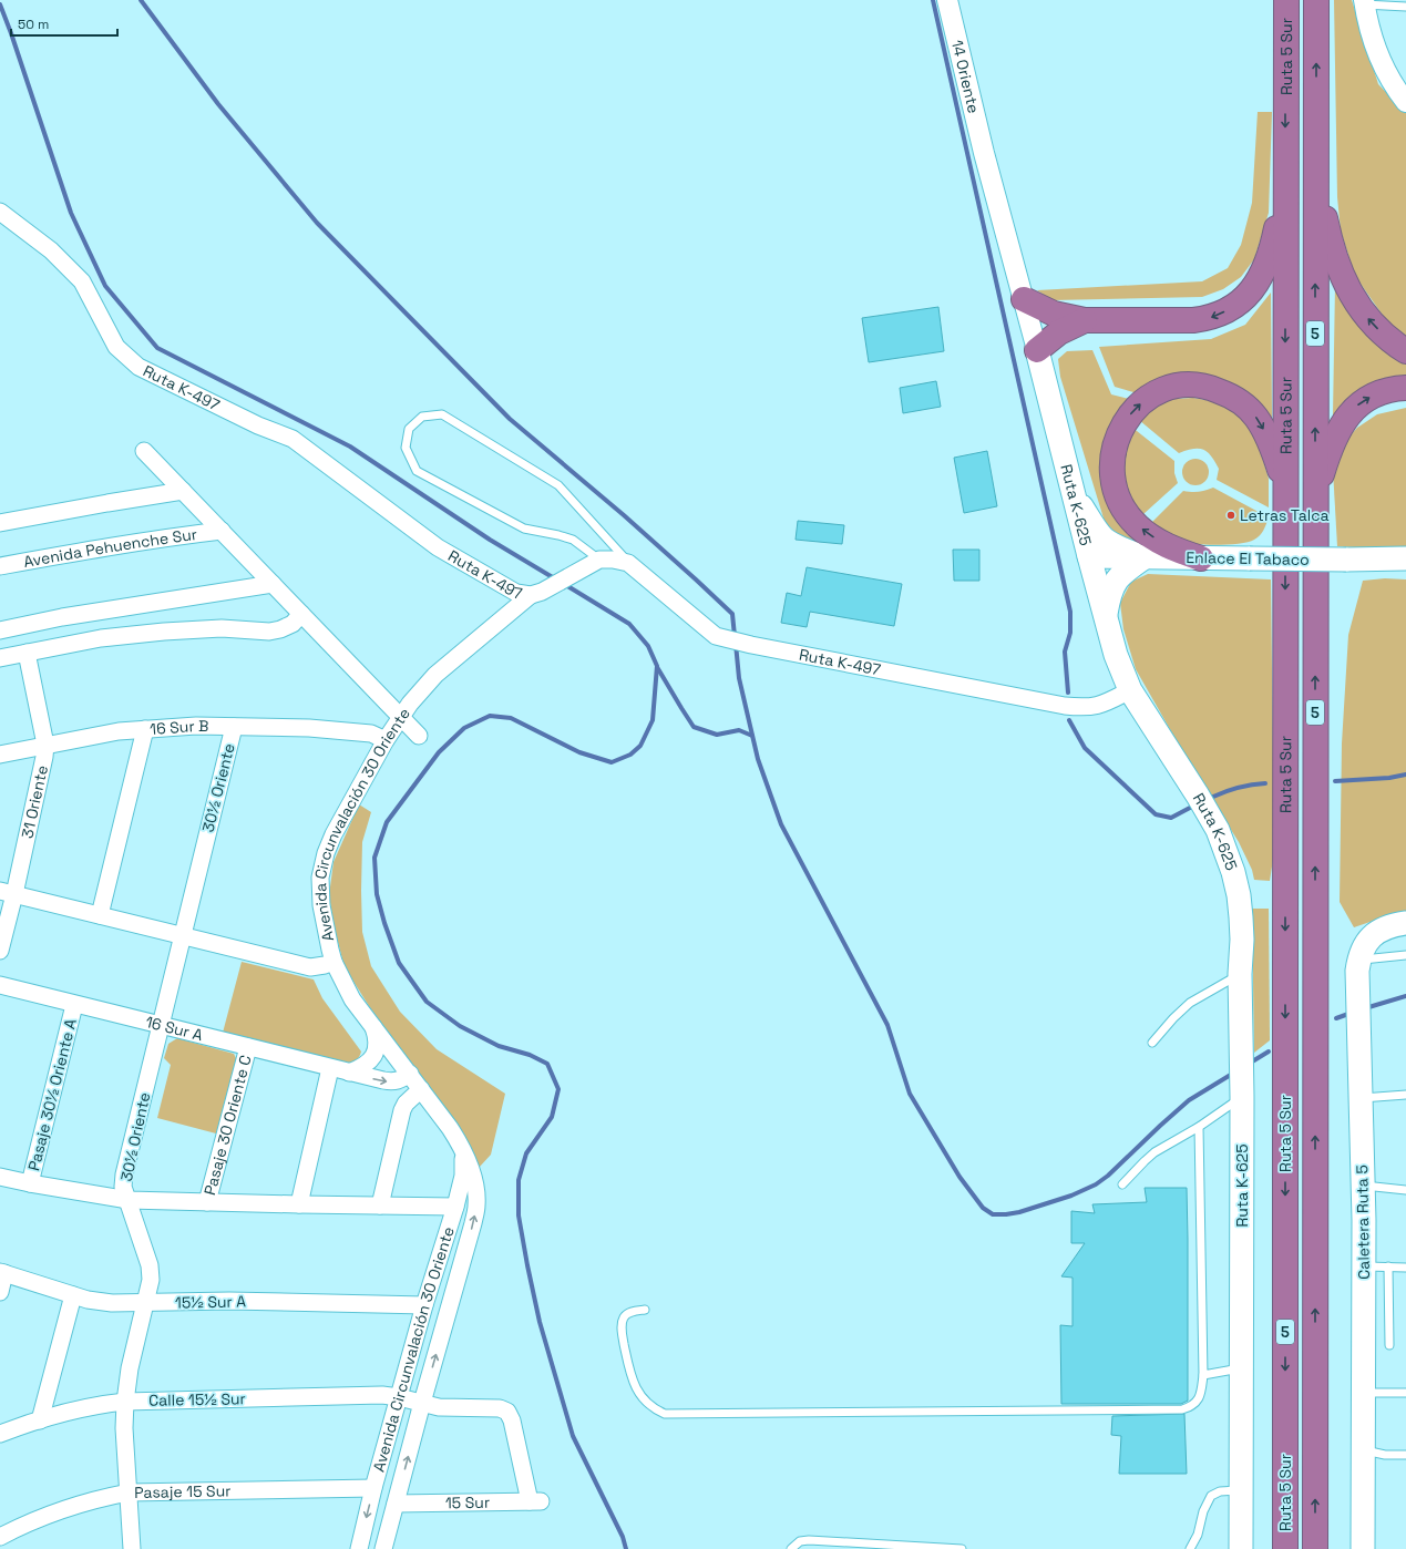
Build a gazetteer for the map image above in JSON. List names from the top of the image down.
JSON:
{
  "streets": {
    "highway": ["Ruta 5 Sur", "5"],
    "main road": ["Ruta K-625", "Enlace El Tabaco", "Caletera Ruta 5"],
    "street": [
      "14 Oriente",
      "Ruta K-497",
      "Avenida Pehuenche Sur",
      "16 Sur B",
      "30½ Oriente",
      "31 Oriente",
      "Avenida Circunvalación 30 Oriente",
      "16 Sur A",
      "Pasaje 30½ Oriente A",
      "Pasaje 30 Oriente C",
      "15½ Sur A",
      "Calle 15½ Sur",
      "Pasaje 15 Sur",
      "15 Sur"
    ]
  },
  "crossings": [
    ["14 Oriente", "Ruta K-625"],
    ["Ruta K-497", "Ruta K-625"],
    ["Ruta K-497", "Avenida Circunvalación 30 Oriente"],
    ["Ruta K-625", "Enlace El Tabaco"],
    ["16 Sur B", "30½ Oriente"],
    ["16 Sur B", "31 Oriente"],
    ["16 Sur B", "Avenida Circunvalación 30 Oriente"],
    ["30½ Oriente", "16 Sur A"],
    ["30½ Oriente", "15½ Sur A"],
    ["30½ Oriente", "Calle 15½ Sur"],
    ["30½ Oriente", "Pasaje 15 Sur"],
    ["Avenida Circunvalación 30 Oriente", "16 Sur A"],
    ["Avenida Circunvalación 30 Oriente", "15½ Sur A"],
    ["Avenida Circunvalación 30 Oriente", "Calle 15½ Sur"],
    ["Avenida Circunvalación 30 Oriente", "Pasaje 15 Sur"],
    ["Avenida Circunvalación 30 Oriente", "15 Sur"],
    ["16 Sur A", "Pasaje 30½ Oriente A"],
    ["16 Sur A", "Pasaje 30 Oriente C"],
    ["Calle 15½ Sur", "15 Sur"]
  ],
  "places": ["Letras Talca"],
  "scale_bar": "50 m"
}
